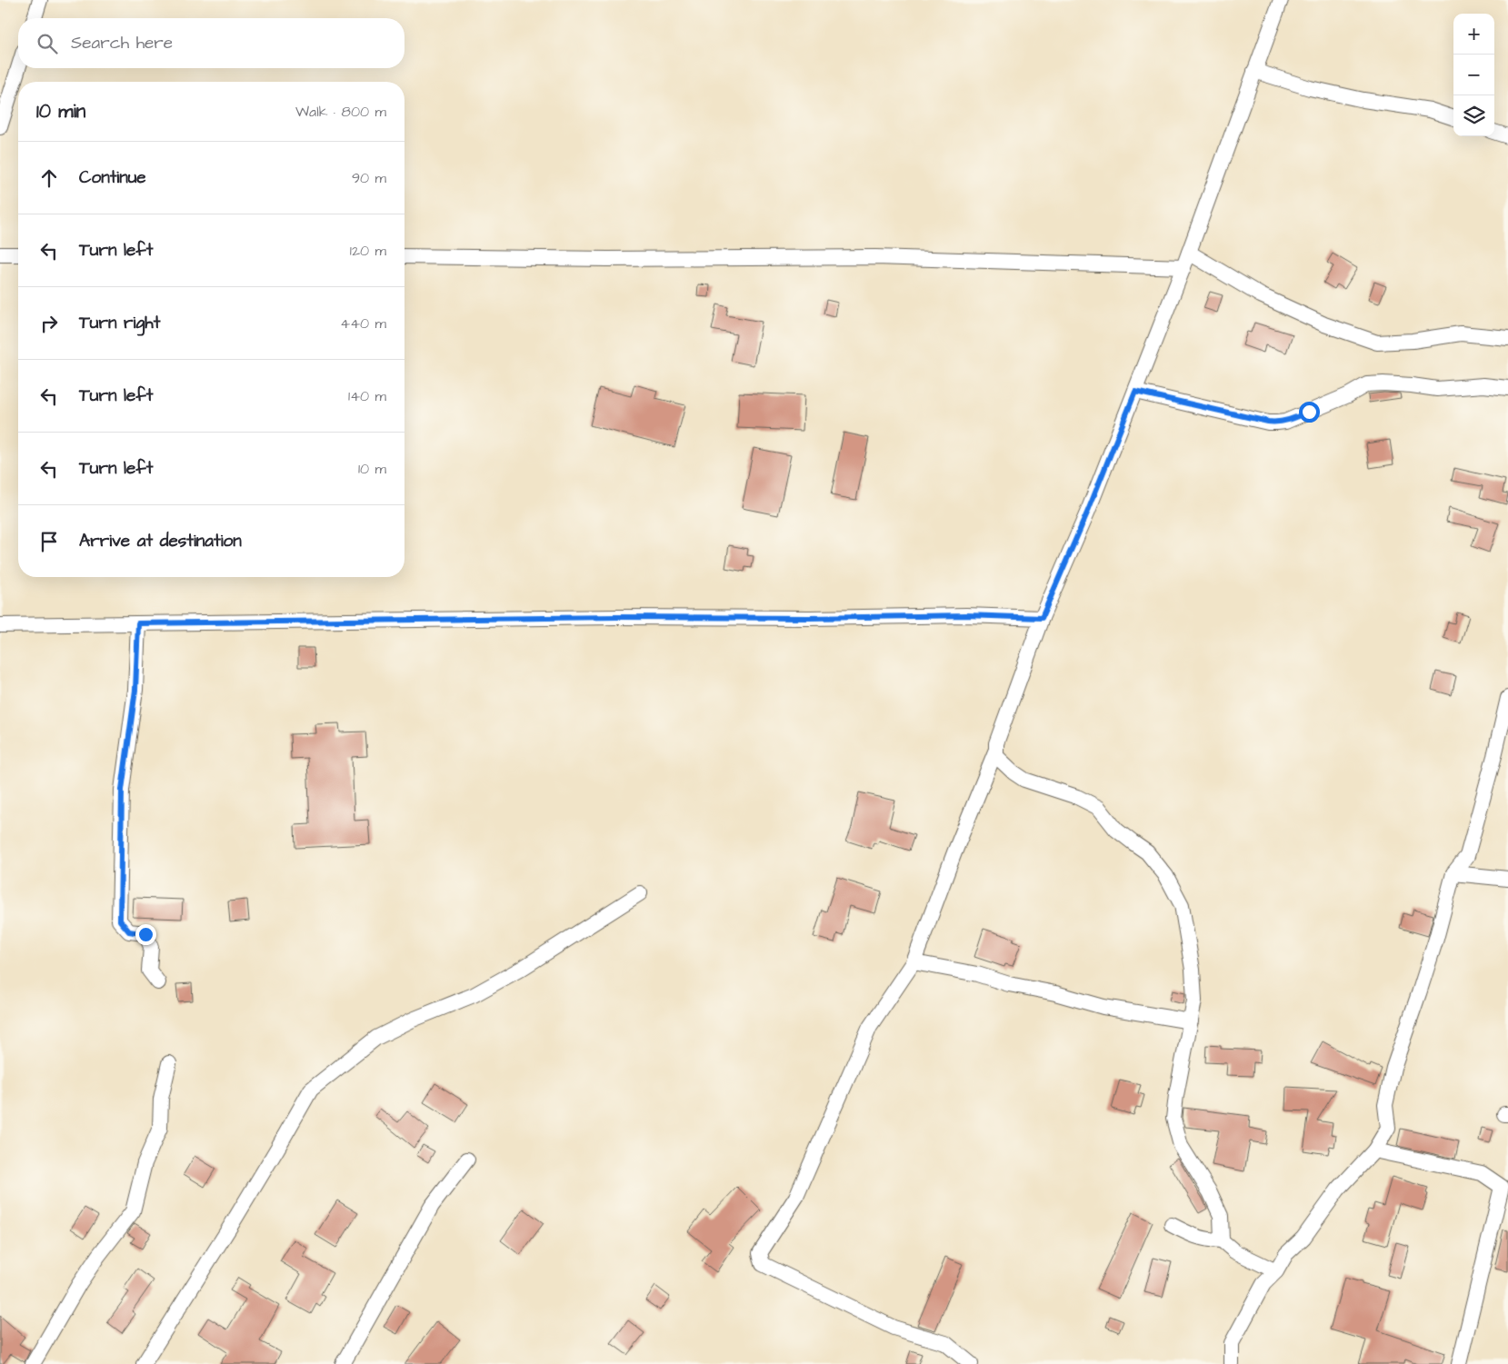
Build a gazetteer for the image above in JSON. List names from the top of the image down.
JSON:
{
  "page": {
    "map_buttons": ["+", "−"],
    "search": "Search here",
    "heading": ["10 min", "Walk · 800 m"],
    "list": [
      ["Continue", "90 m"],
      ["Turn left", "120 m"],
      ["Turn right", "440 m"],
      ["Turn left", "140 m"],
      ["Turn left", "10 m"],
      "Arrive at destination"
    ]
  }
}
